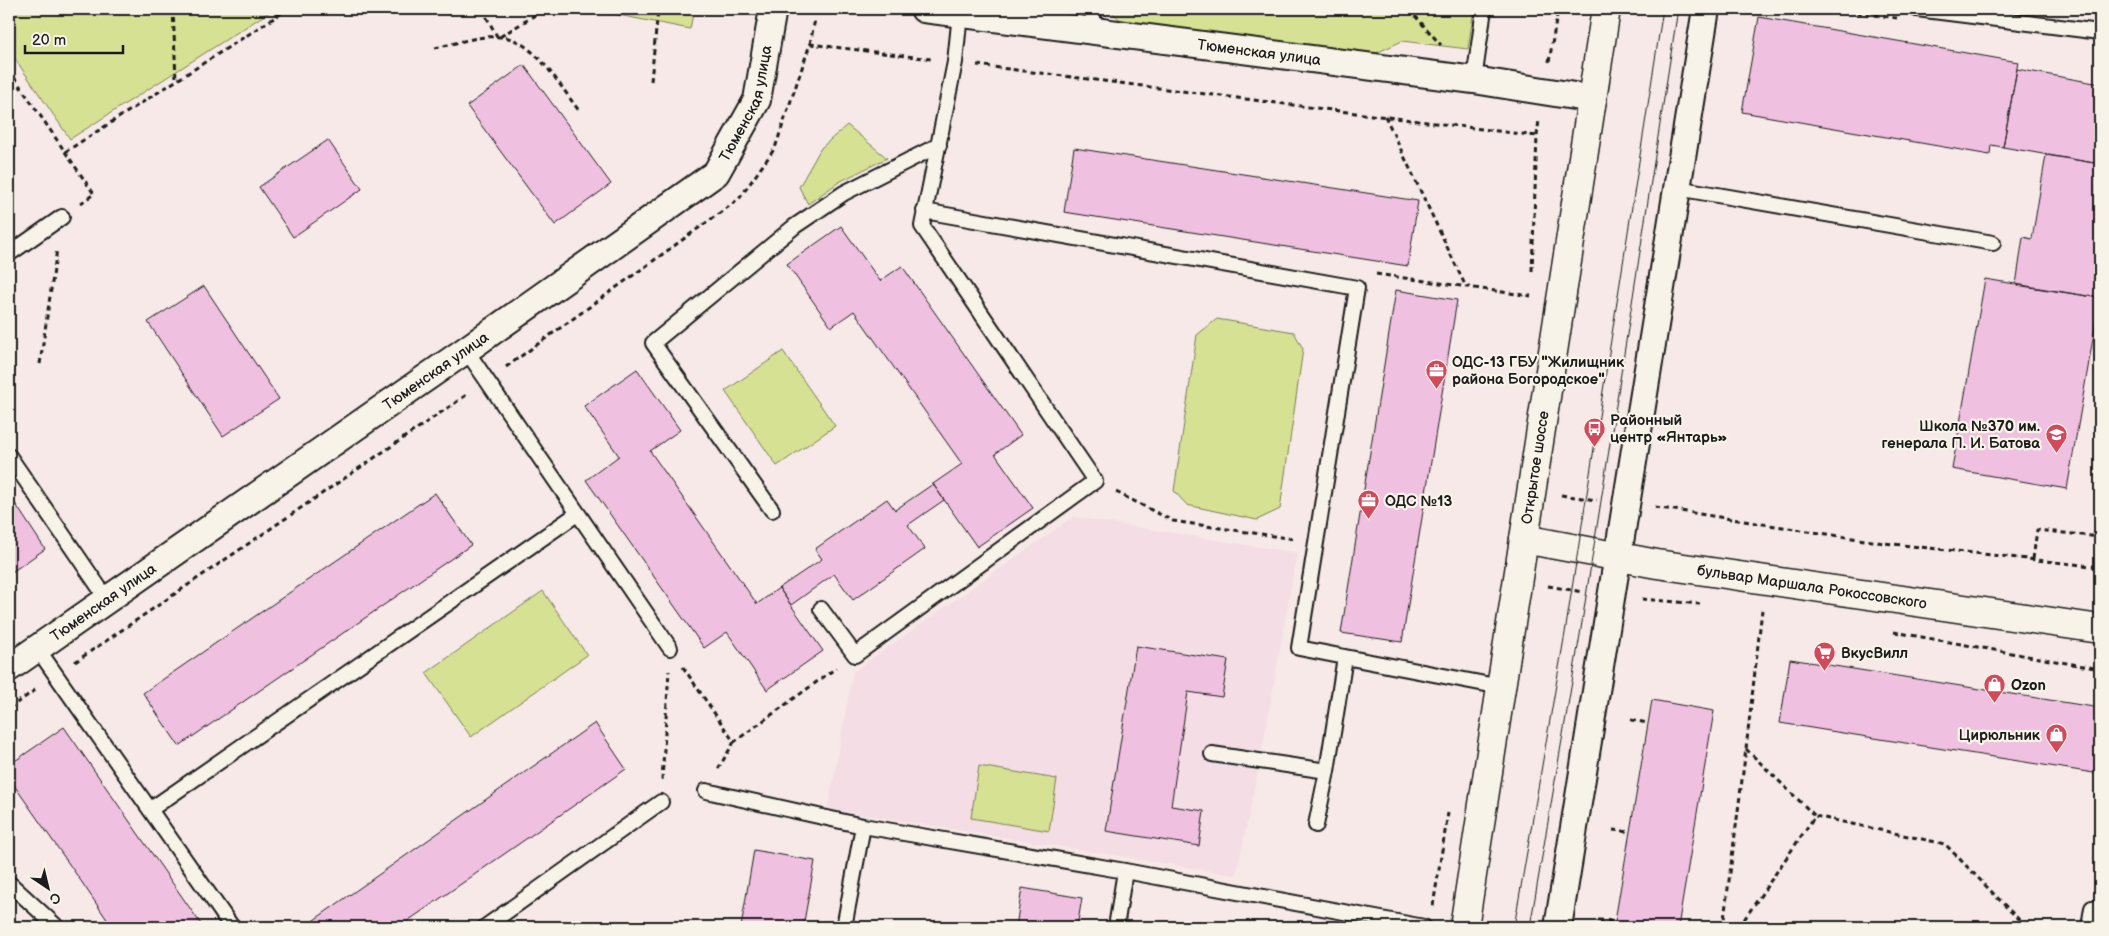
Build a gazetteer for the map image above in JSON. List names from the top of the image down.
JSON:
{
  "streets": {
    "main road": ["Открытое шоссе", "бульвар Маршала Рокоссовского"],
    "street": ["Тюменская улица"]
  },
  "crossings": [
    ["Тюменская улица", "Открытое шоссе"],
    ["Открытое шоссе", "бульвар Маршала Рокоссовского"]
  ],
  "places": {
    "office": ["ОДС-13 ГБУ \"Жилищник района Богородское\"", "ОДС №13"],
    "bus stop": ["Районный центр «Янтарь»"],
    "school or university": ["Школа №370 им. генерала П. И. Батова"],
    "supermarket": ["ВкусВилл"],
    "shop": ["Ozon", "Цирюльник"]
  },
  "scale_bar": "20 m",
  "north": "bottom right"
}
